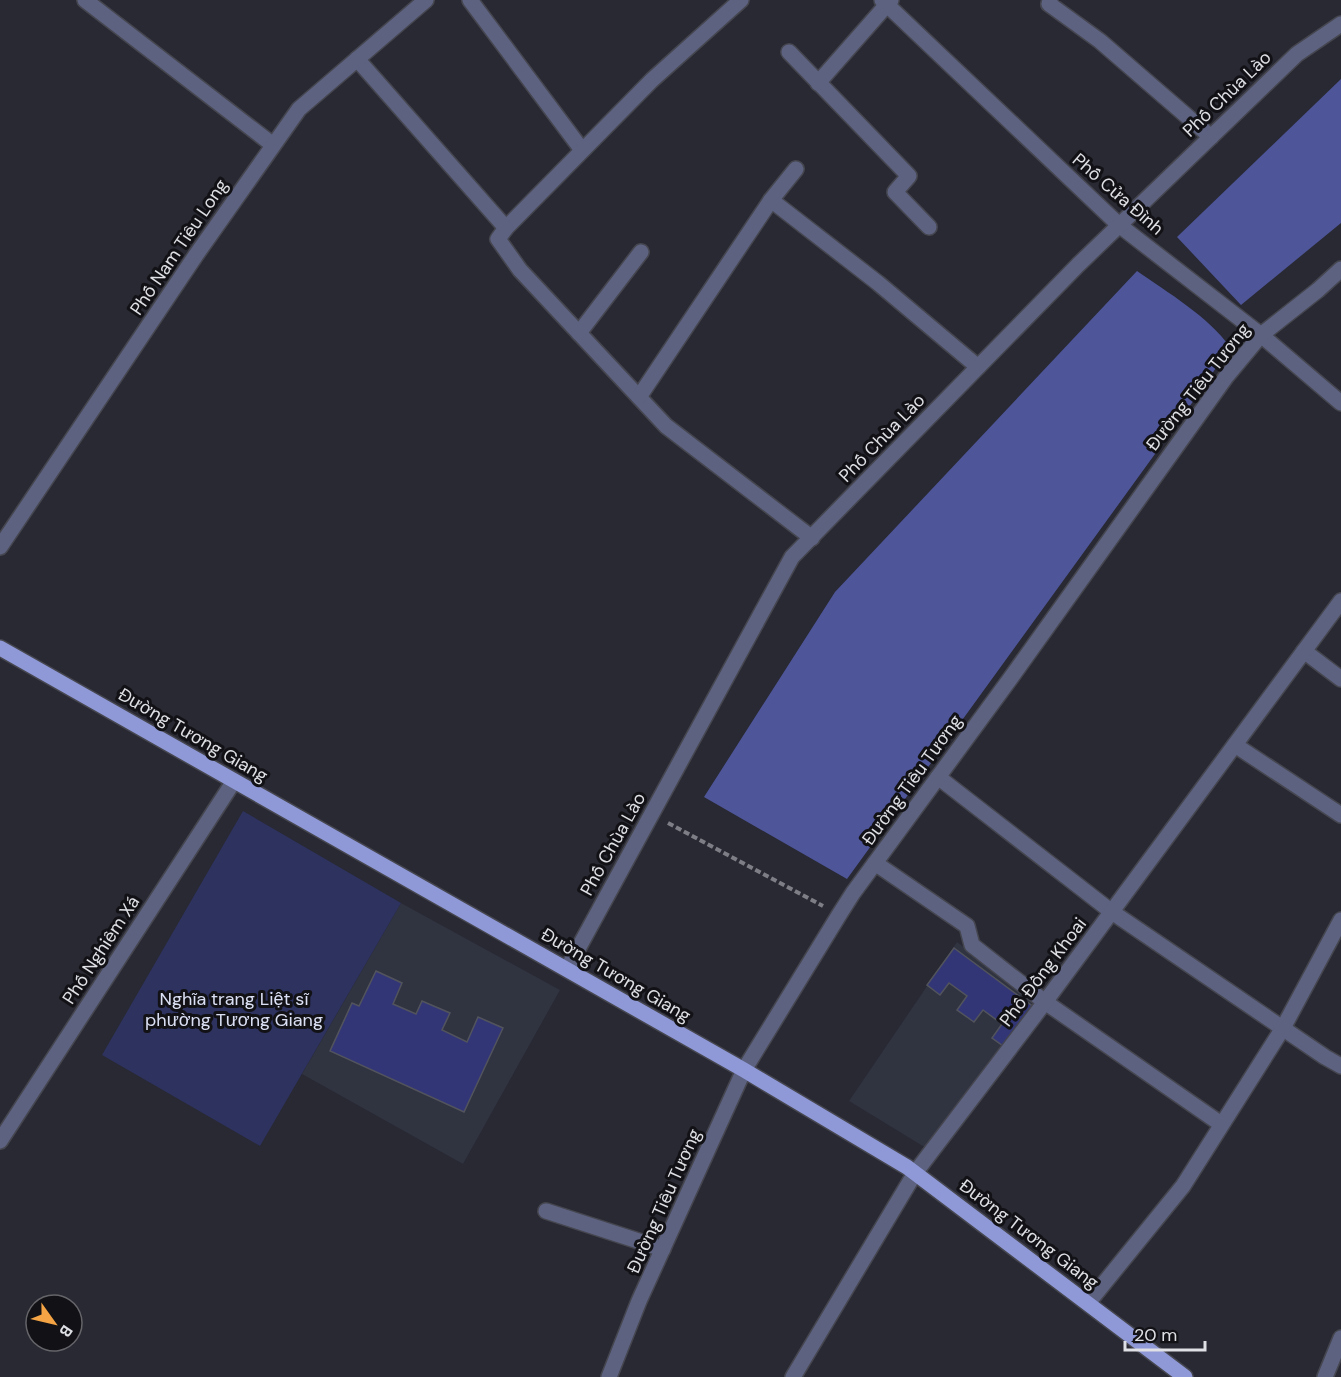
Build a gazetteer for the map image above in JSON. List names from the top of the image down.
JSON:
{
  "streets": {
    "main road": ["Đường Tương Giang"],
    "street": [
      "Phố Chùa Lào",
      "Phố Cửa Đình",
      "Phố Nam Tiêu Long",
      "Đường Tiêu Tương",
      "Phố Nghiêm Xá",
      "Phố Đồng Khoai"
    ]
  },
  "crossings": [
    ["Phố Chùa Lào", "Phố Cửa Đình"],
    ["Phố Chùa Lào", "Đường Tương Giang"],
    ["Phố Cửa Đình", "Đường Tiêu Tương"],
    ["Đường Tiêu Tương", "Đường Tương Giang"],
    ["Đường Tương Giang", "Phố Nghiêm Xá"],
    ["Đường Tương Giang", "Phố Đồng Khoai"]
  ],
  "parks": ["Nghĩa trang Liệt sĩ phường Tương Giang"],
  "scale_bar": "20 m",
  "north": "bottom right"
}
